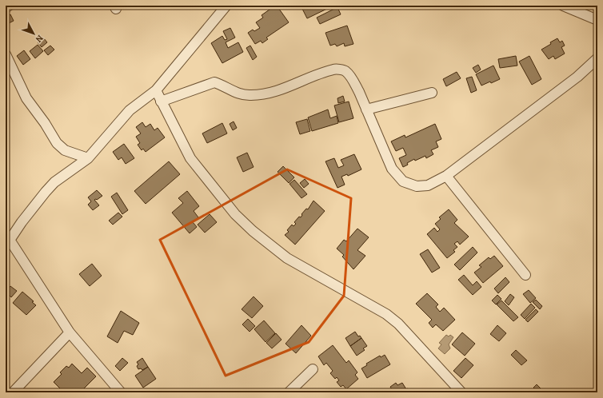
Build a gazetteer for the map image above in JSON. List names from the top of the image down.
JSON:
{
  "north": "bottom right"
}
